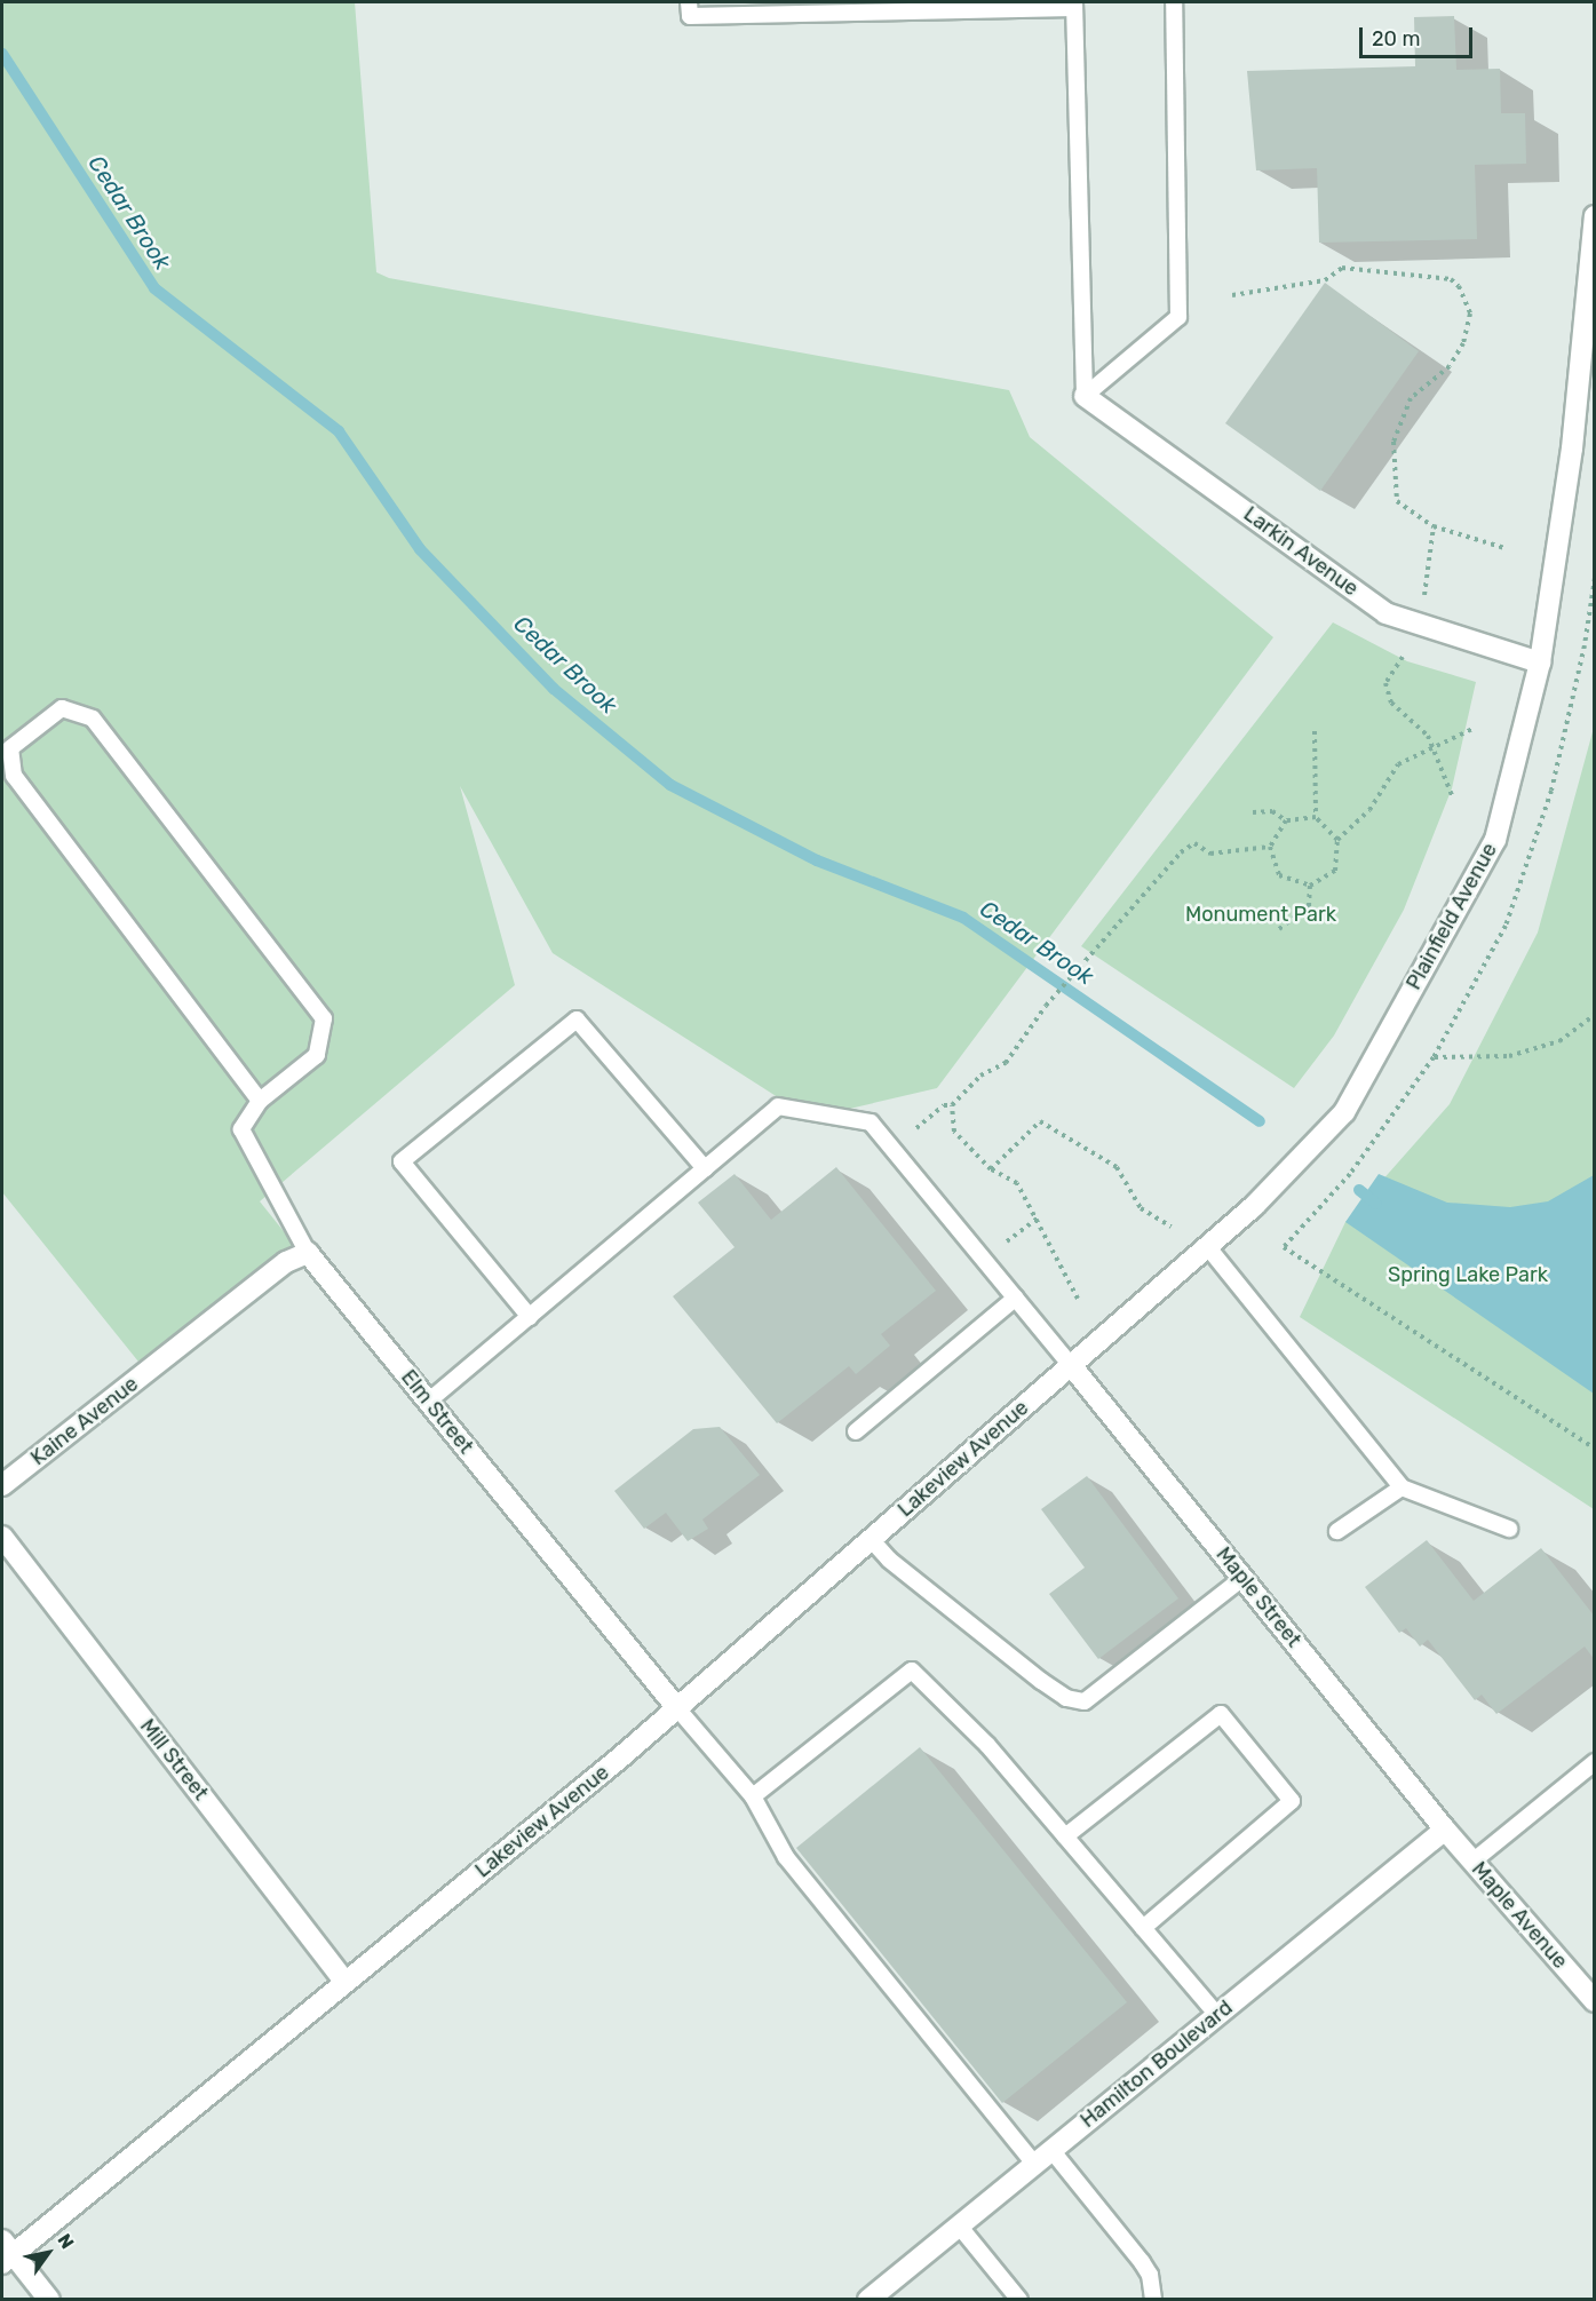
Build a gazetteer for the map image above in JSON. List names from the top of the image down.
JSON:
{
  "streets": {
    "street": [
      "Larkin Avenue",
      "Plainfield Avenue",
      "Elm Street",
      "Kaine Avenue",
      "Lakeview Avenue",
      "Maple Street",
      "Mill Street",
      "Maple Avenue",
      "Hamilton Boulevard"
    ]
  },
  "crossings": [
    ["Larkin Avenue", "Plainfield Avenue"],
    ["Plainfield Avenue", "Lakeview Avenue"],
    ["Plainfield Avenue", "Maple Street"],
    ["Elm Street", "Kaine Avenue"],
    ["Elm Street", "Lakeview Avenue"],
    ["Lakeview Avenue", "Maple Street"],
    ["Lakeview Avenue", "Mill Street"],
    ["Maple Street", "Maple Avenue"],
    ["Maple Street", "Hamilton Boulevard"],
    ["Maple Avenue", "Hamilton Boulevard"]
  ],
  "water": ["Cedar Brook"],
  "parks": ["Monument Park", "Spring Lake Park"],
  "scale_bar": "20 m",
  "north": "top right"
}
